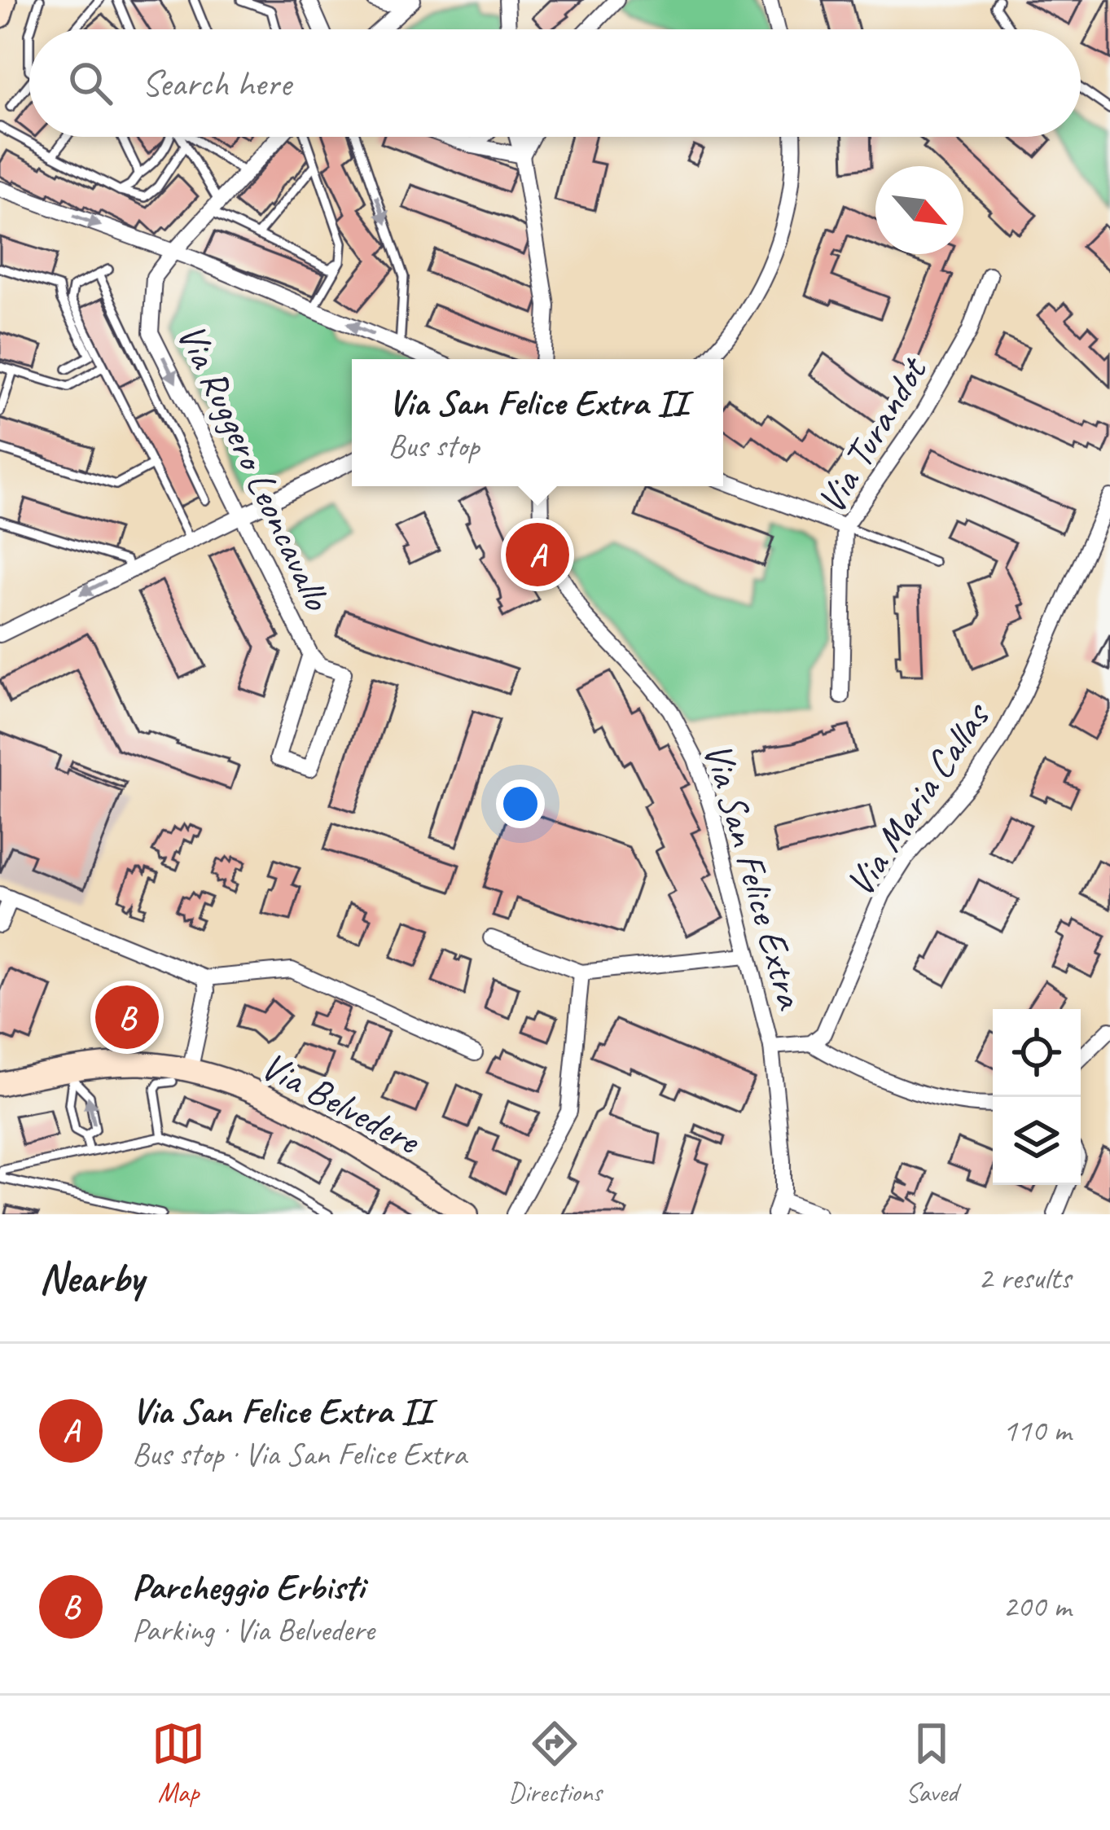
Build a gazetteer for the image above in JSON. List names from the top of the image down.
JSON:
{
  "streets": {
    "street": [
      "Via Turandot",
      "Via Ruggero Leoncavallo",
      "Via Maria Callas",
      "Via San Felice Extra",
      "Via Belvedere"
    ]
  },
  "north": "bottom right",
  "page": {
    "search": "Search here",
    "popup": ["Via San Felice Extra II", "Bus stop"],
    "pins": ["A", "B"],
    "heading": ["Nearby", "2 results"],
    "list": [
      {
        "mark": "A",
        "name": "Via San Felice Extra II",
        "note": "Bus stop · Via San Felice Extra",
        "value": "110 m"
      },
      {
        "mark": "B",
        "name": "Parcheggio Erbisti",
        "note": "Parking · Via Belvedere",
        "value": "200 m"
      }
    ],
    "nav": ["Map", "Directions", "Saved"]
  }
}
